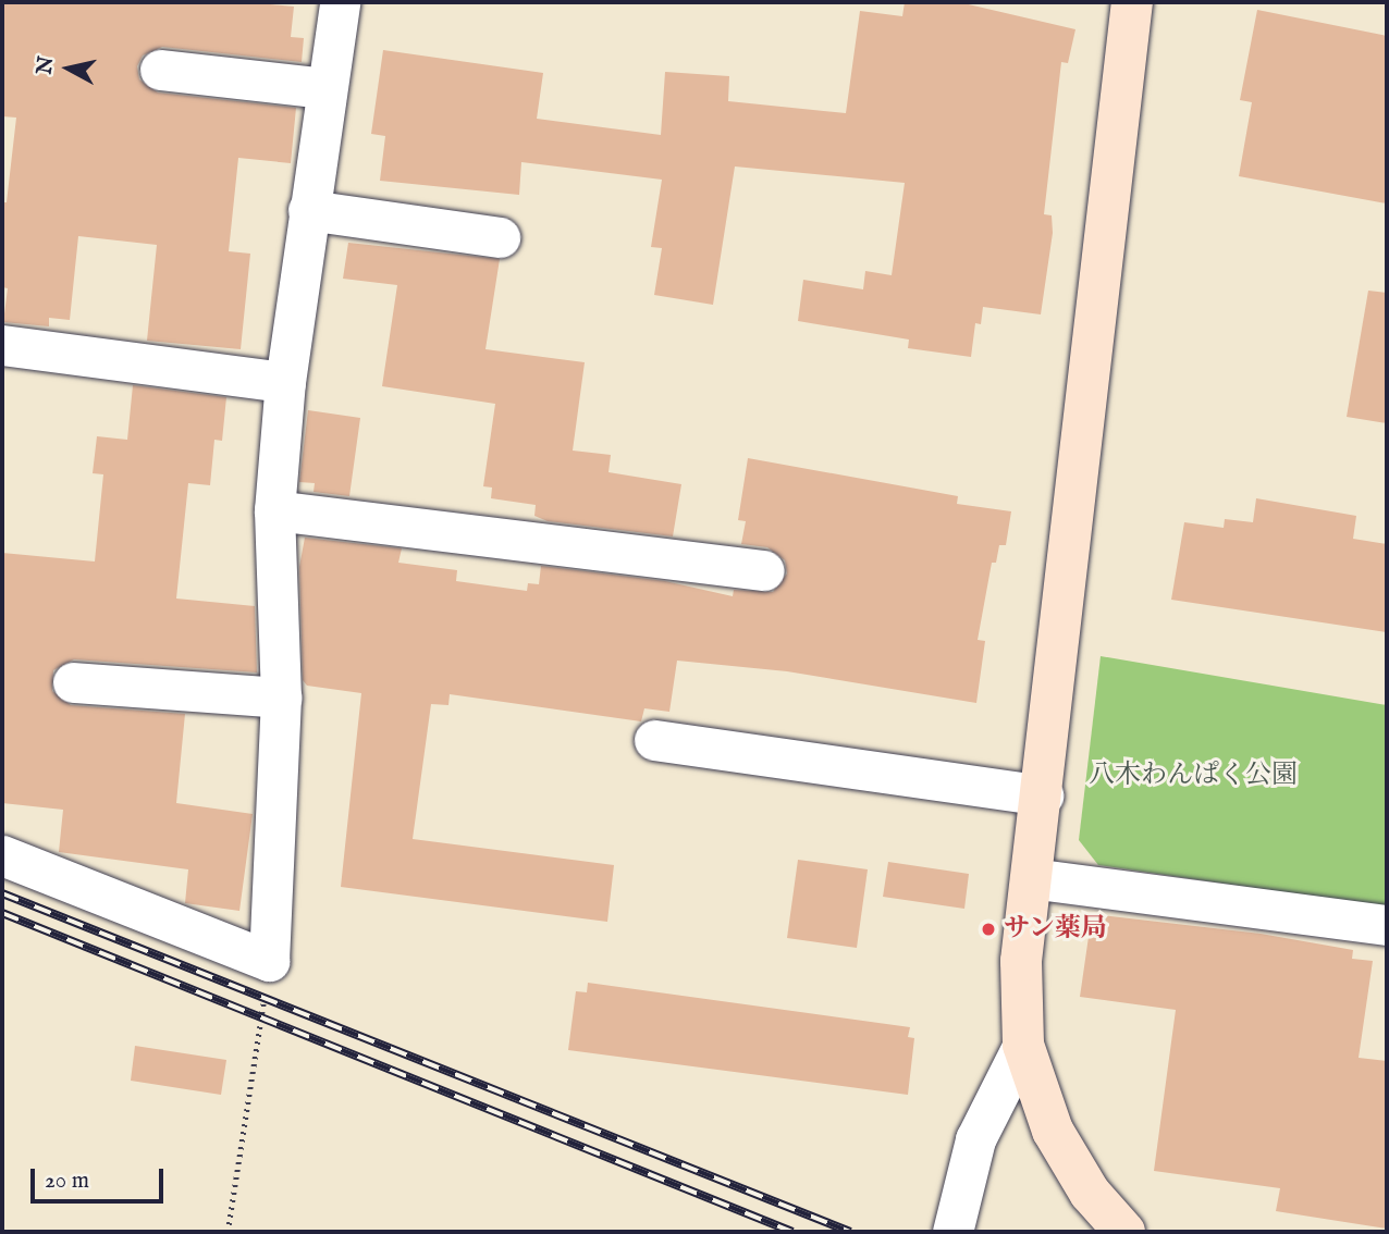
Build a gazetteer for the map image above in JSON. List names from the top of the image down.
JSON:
{
  "parks": ["八木わんぱく公園"],
  "places": ["サン薬局"],
  "scale_bar": "20 m",
  "north": "left"
}
